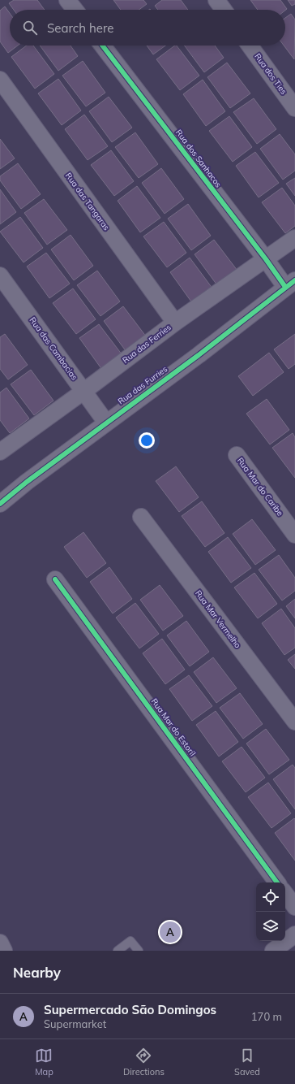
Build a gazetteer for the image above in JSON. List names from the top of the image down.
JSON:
{
  "streets": {
    "street": [
      "Rua dos Ties",
      "Rua dos Sanhacos",
      "Rua das Tangaras",
      "Rua das Ferries",
      "Rua das Cambacias",
      "Rua das Furries",
      "Rua Mar do Caribe",
      "Rua Mar Vermelho",
      "Rua Mar do Estoril"
    ]
  },
  "crossings": [
    ["Rua dos Sanhacos", "Rua das Ferries"],
    ["Rua dos Sanhacos", "Rua das Furries"],
    ["Rua das Tangaras", "Rua das Ferries"],
    ["Rua das Ferries", "Rua das Cambacias"],
    ["Rua das Cambacias", "Rua das Furries"]
  ],
  "page": {
    "search": "Search here",
    "pins": "A",
    "heading": "Nearby",
    "list": [
      {
        "mark": "A",
        "name": "Supermercado São Domingos",
        "note": "Supermarket",
        "value": "170 m"
      }
    ],
    "nav": ["Map", "Directions", "Saved"]
  }
}
